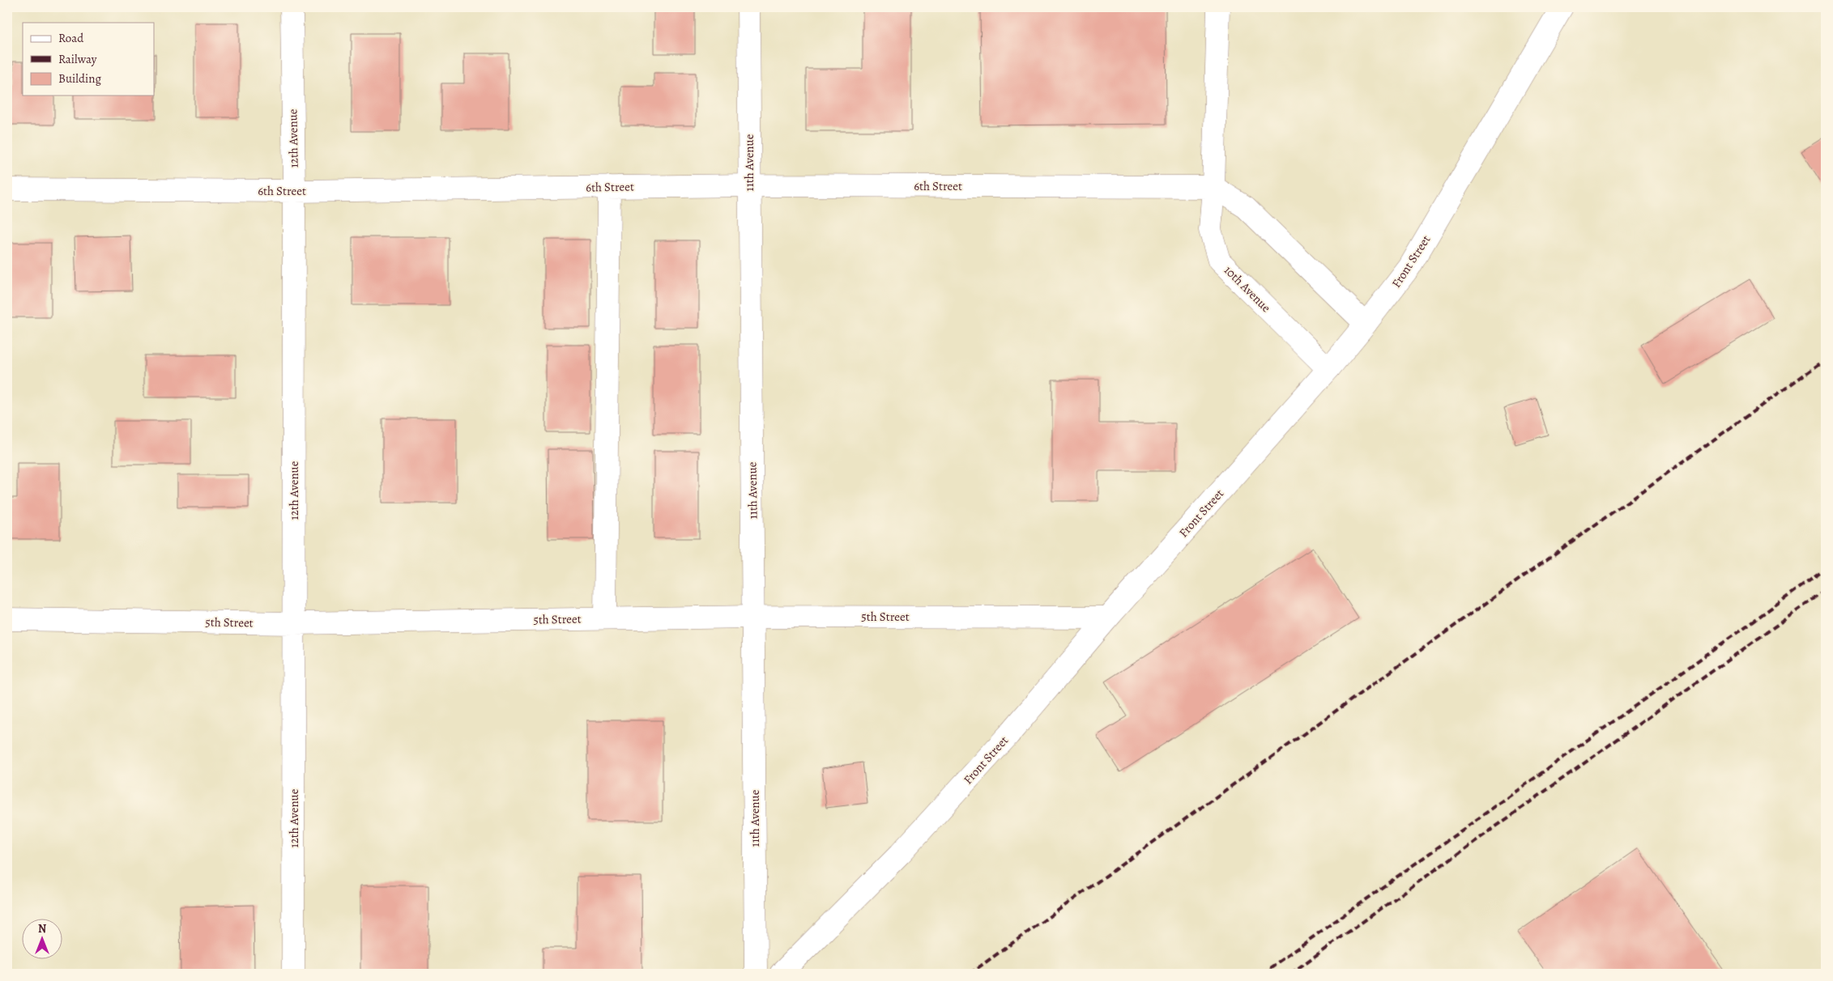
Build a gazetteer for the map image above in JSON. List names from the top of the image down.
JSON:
{
  "streets": {
    "street": [
      "12th Avenue",
      "11th Avenue",
      "6th Street",
      "Front Street",
      "10th Avenue",
      "5th Street"
    ]
  },
  "crossings": [
    ["12th Avenue", "6th Street"],
    ["12th Avenue", "5th Street"],
    ["11th Avenue", "6th Street"],
    ["11th Avenue", "5th Street"],
    ["6th Street", "10th Avenue"],
    ["Front Street", "10th Avenue"],
    ["Front Street", "5th Street"]
  ],
  "legend": ["Road", "Railway", "Building"],
  "north": "top"
}
